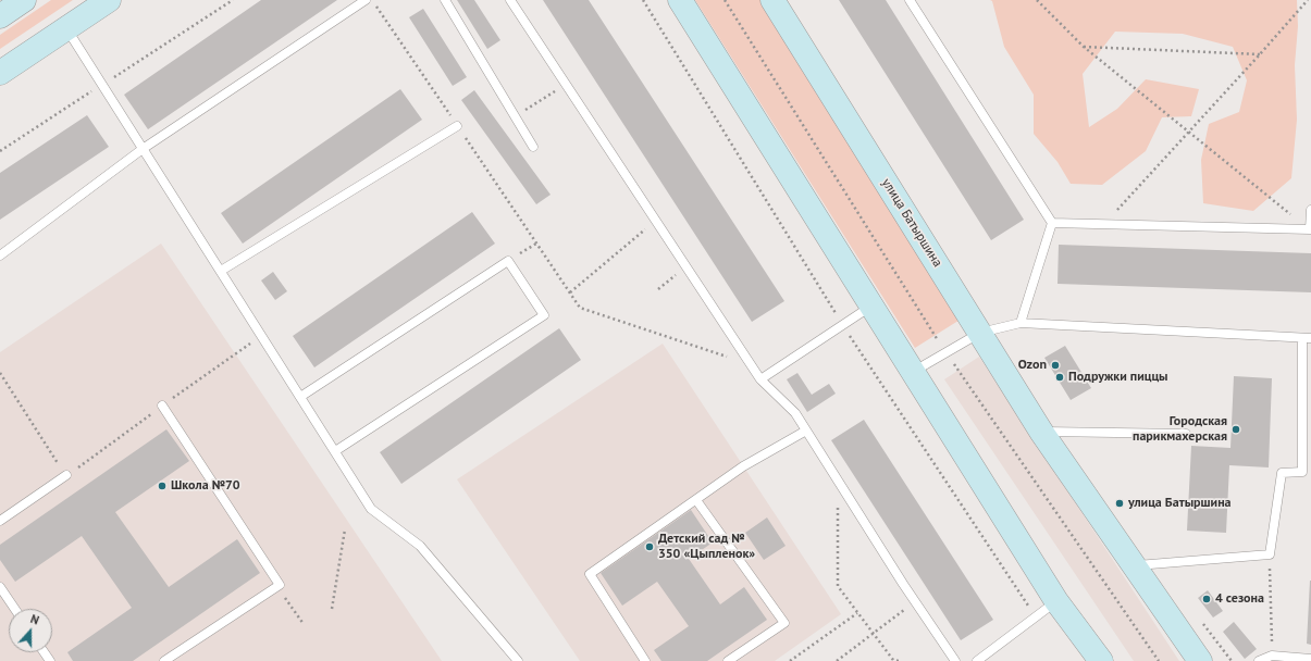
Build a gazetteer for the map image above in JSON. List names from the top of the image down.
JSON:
{
  "streets": {
    "street": ["улица Батыршина"]
  },
  "places": [
    "Ozon",
    "Подружки пиццы",
    "Городская парикмахерская",
    "Школа №70",
    "улица Батыршина",
    "Детский сад № 350 «Цыпленок»",
    "4 сезона"
  ],
  "north": "top"
}
